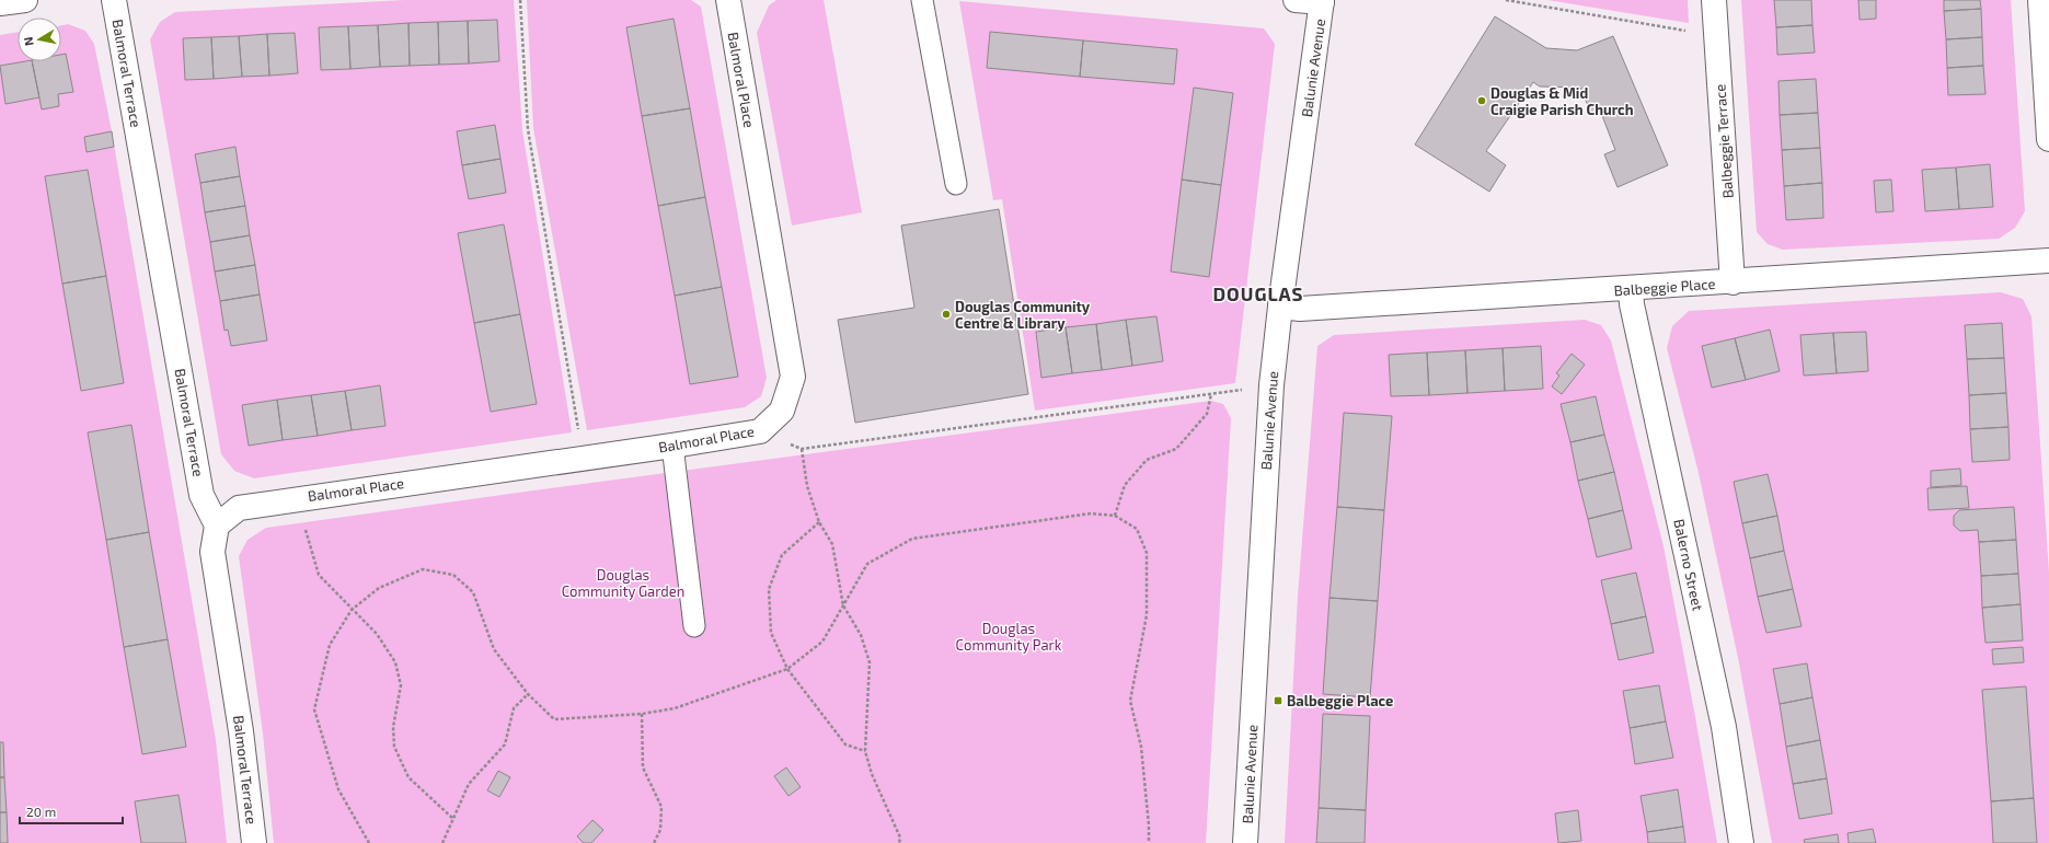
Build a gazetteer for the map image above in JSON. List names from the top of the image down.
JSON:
{
  "streets": {
    "street": [
      "Balunie Avenue",
      "Balmoral Terrace",
      "Balmoral Place",
      "Balbeggie Terrace",
      "Balbeggie Place",
      "Balerno Street"
    ]
  },
  "crossings": [
    ["Balunie Avenue", "Balbeggie Place"],
    ["Balmoral Terrace", "Balmoral Place"],
    ["Balbeggie Terrace", "Balbeggie Place"],
    ["Balbeggie Place", "Balerno Street"]
  ],
  "districts": ["DOUGLAS"],
  "parks": ["Douglas Community Garden", "Douglas Community Park"],
  "places": {
    "other": ["Douglas & Mid Craigie Parish Church", "Douglas Community Centre & Library"],
    "transit": ["Balbeggie Place"]
  },
  "scale_bar": "20 m",
  "north": "left"
}
